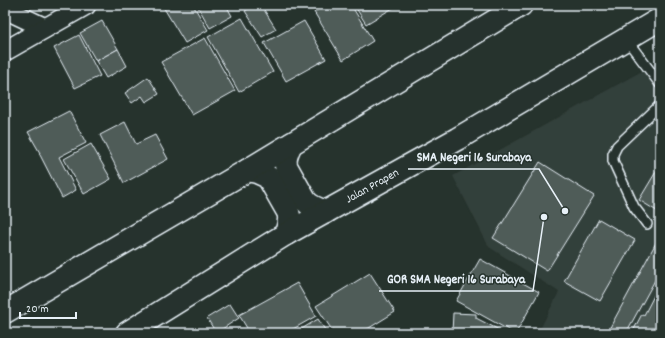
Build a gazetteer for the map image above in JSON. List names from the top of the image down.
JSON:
{
  "streets": {
    "main road": ["Jalan Prapen"]
  },
  "places": ["SMA Negeri 16 Surabaya", "GOR SMA Negeri 16 Surabaya"],
  "scale_bar": "20 m"
}
